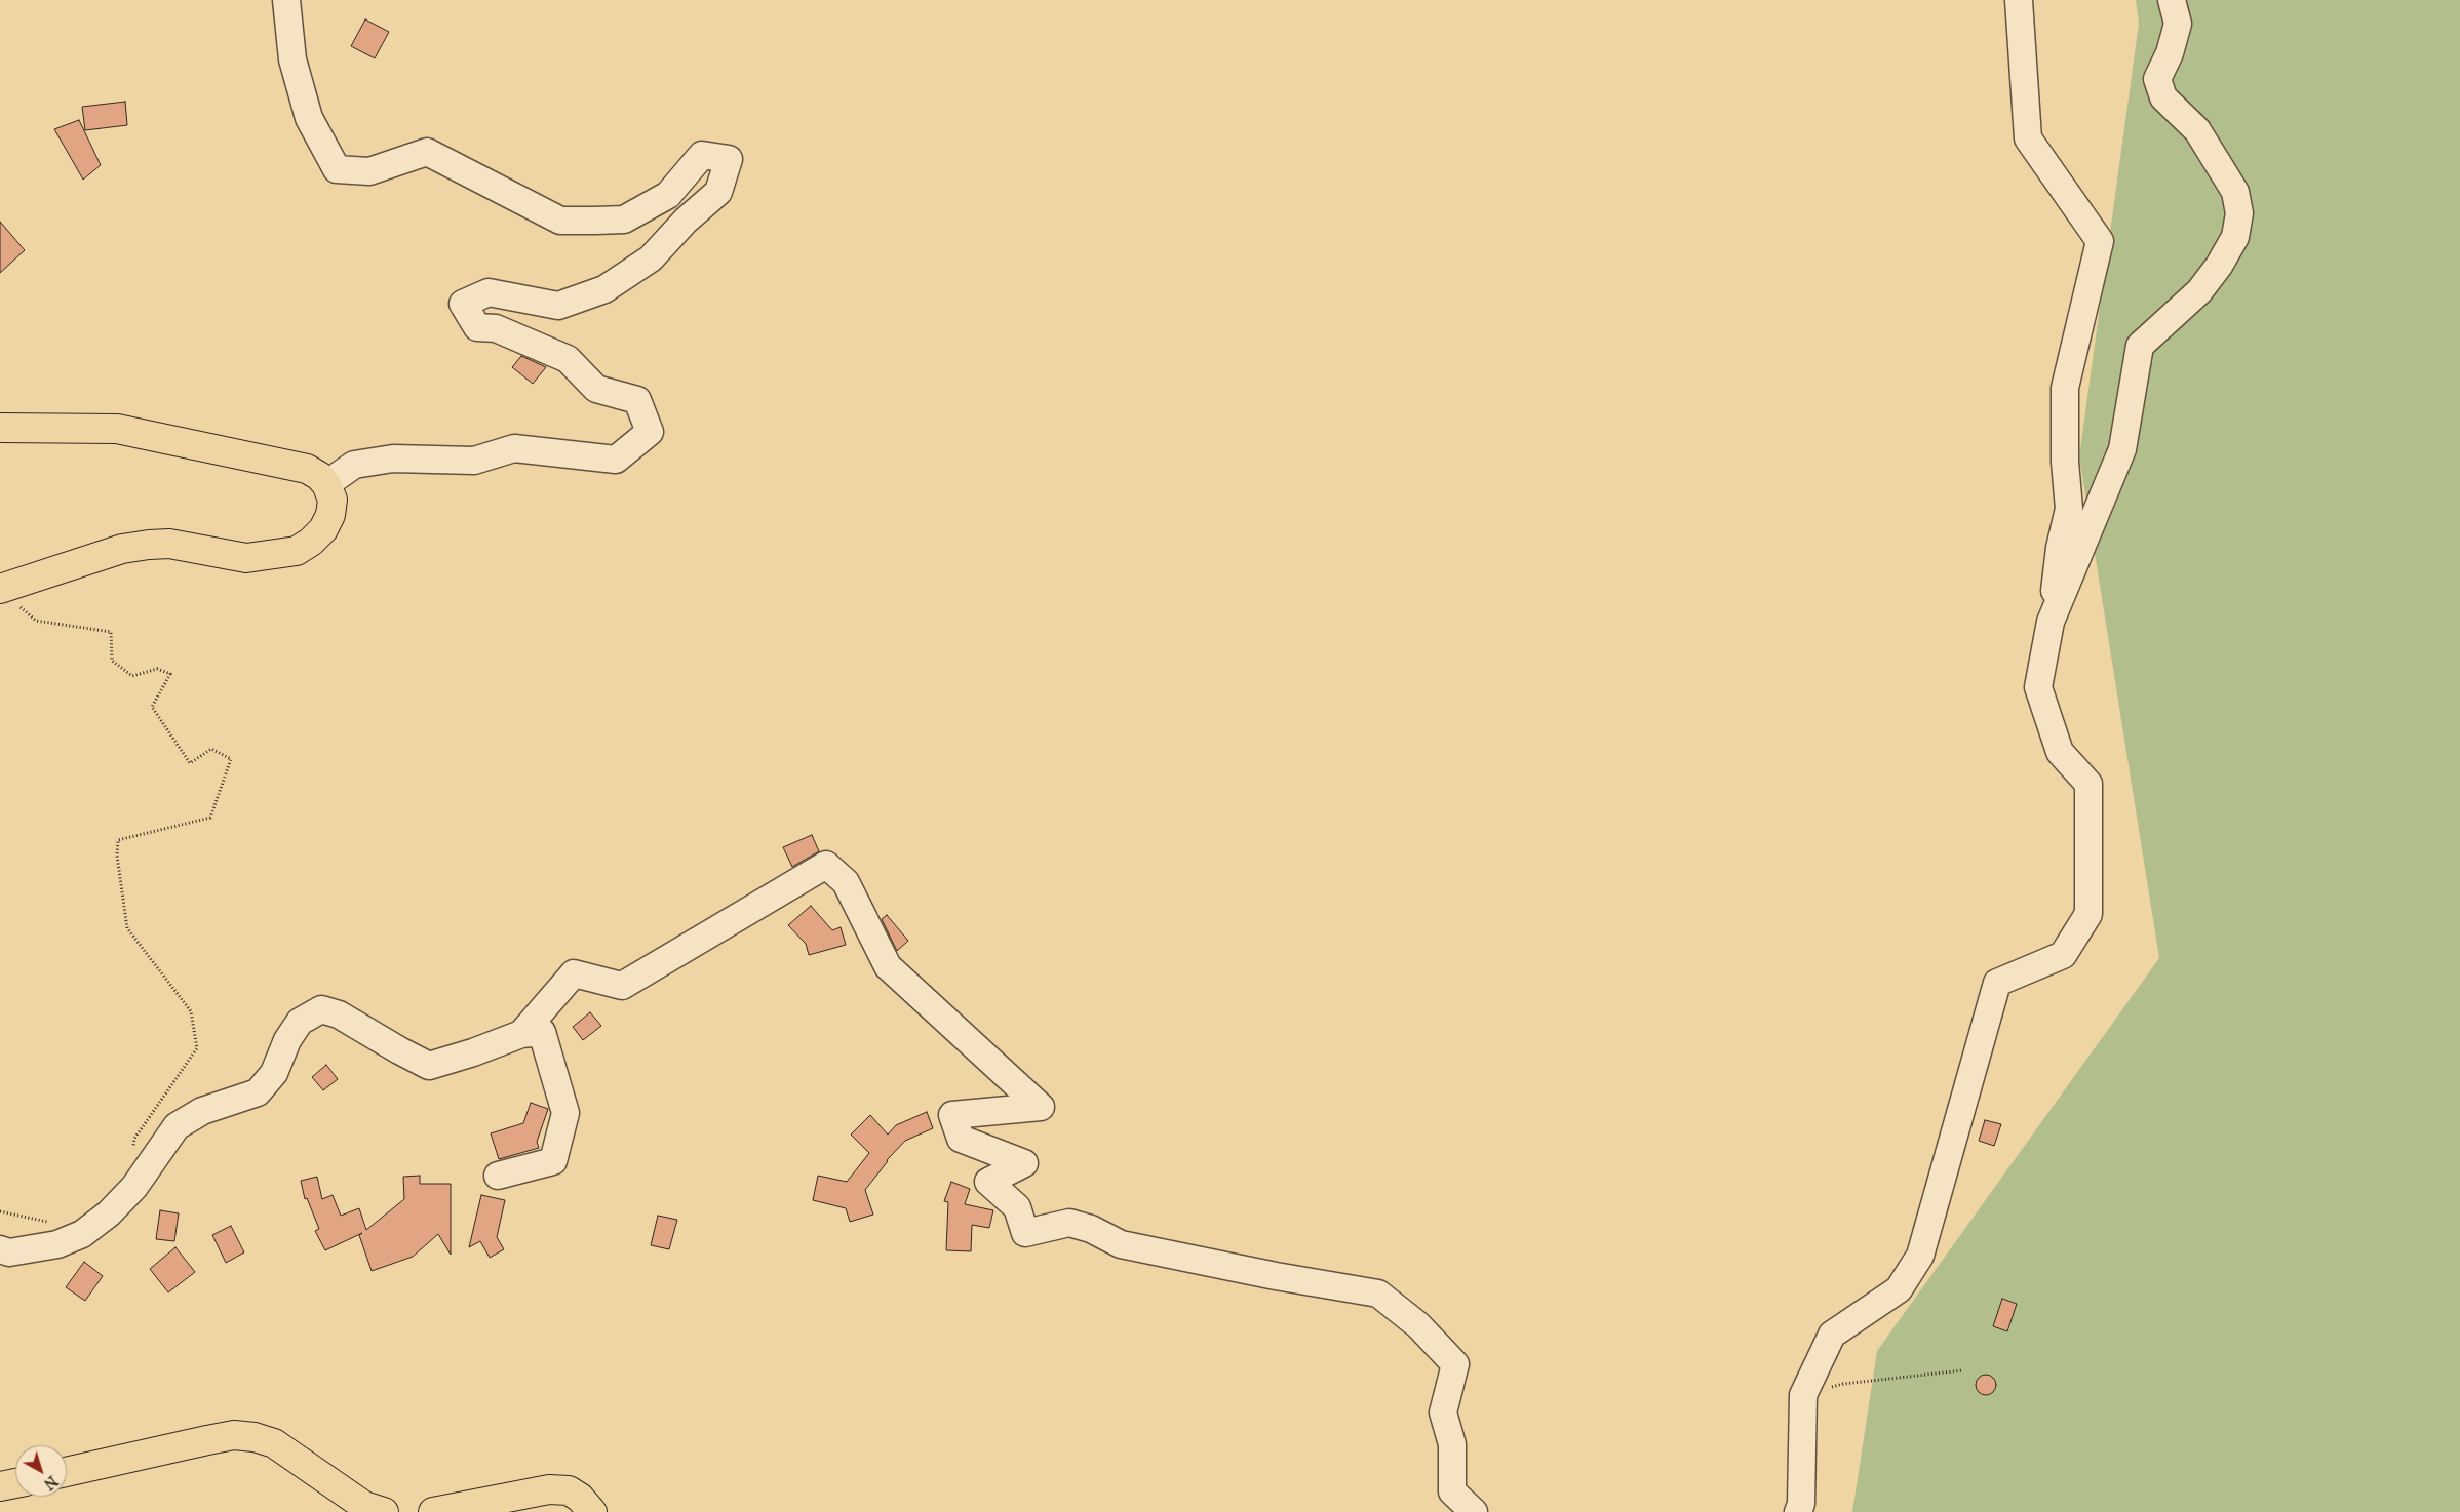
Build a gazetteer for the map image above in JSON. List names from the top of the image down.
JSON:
{
  "north": "bottom right"
}
